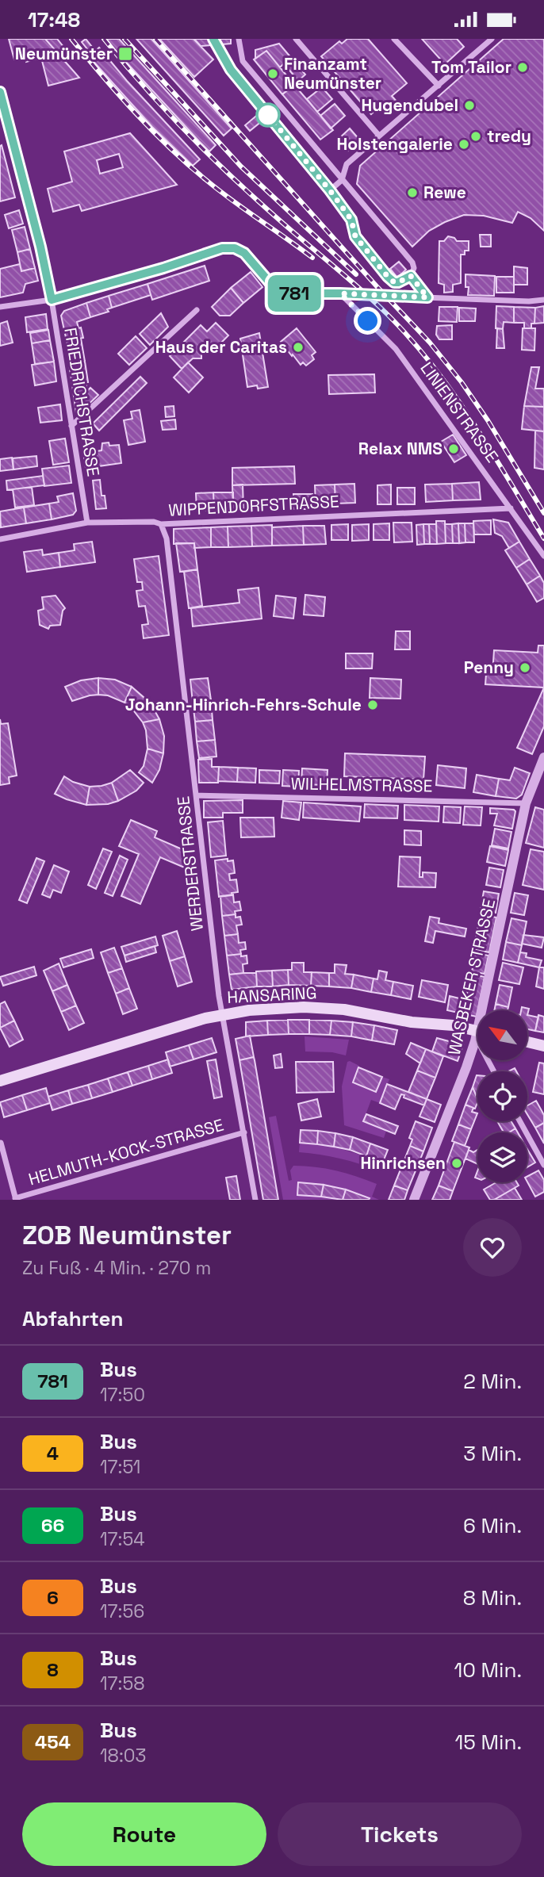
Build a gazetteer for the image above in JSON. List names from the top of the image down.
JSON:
{
  "streets": {
    "main road": ["HANSARING"],
    "street": [
      "FRIEDRICHSTRASSE",
      "LINIENSTRASSE",
      "WIPPENDORFSTRASSE",
      "WILHELMSTRASSE",
      "WERDERSTRASSE",
      "WASBEKER STRASSE",
      "HELMUTH-KOCK-STRASSE"
    ]
  },
  "crossings": [
    ["FRIEDRICHSTRASSE", "WIPPENDORFSTRASSE"],
    ["LINIENSTRASSE", "WIPPENDORFSTRASSE"],
    ["WIPPENDORFSTRASSE", "WERDERSTRASSE"],
    ["WILHELMSTRASSE", "WERDERSTRASSE"],
    ["WILHELMSTRASSE", "WASBEKER STRASSE"],
    ["WERDERSTRASSE", "HANSARING"],
    ["WERDERSTRASSE", "HELMUTH-KOCK-STRASSE"]
  ],
  "places": {
    "transit": ["Neumünster"],
    "other": [
      "Tom Tailor",
      "Finanzamt Neumünster",
      "Hugendubel",
      "tredy",
      "Holstengalerie",
      "Rewe",
      "Haus der Caritas",
      "Relax NMS",
      "Penny",
      "Johann-Hinrich-Fehrs-Schule",
      "Hinrichsen"
    ]
  },
  "lines": ["bus line 781"],
  "north": "top left",
  "page": {
    "status": "17:48",
    "on_map": "781",
    "heading": [
      ["ZOB Neumünster", "Zu Fuß · 4 Min. · 270 m"],
      "Abfahrten"
    ],
    "list": [
      {
        "mark": "781",
        "name": "Bus",
        "note": "17:50",
        "value": "2 Min."
      },
      {
        "mark": "4",
        "name": "Bus",
        "note": "17:51",
        "value": "3 Min."
      },
      {
        "mark": "66",
        "name": "Bus",
        "note": "17:54",
        "value": "6 Min."
      },
      {
        "mark": "6",
        "name": "Bus",
        "note": "17:56",
        "value": "8 Min."
      },
      {
        "mark": "8",
        "name": "Bus",
        "note": "17:58",
        "value": "10 Min."
      },
      {
        "mark": "454",
        "name": "Bus",
        "note": "18:03",
        "value": "15 Min."
      }
    ],
    "buttons": ["Route", "Tickets"]
  }
}
